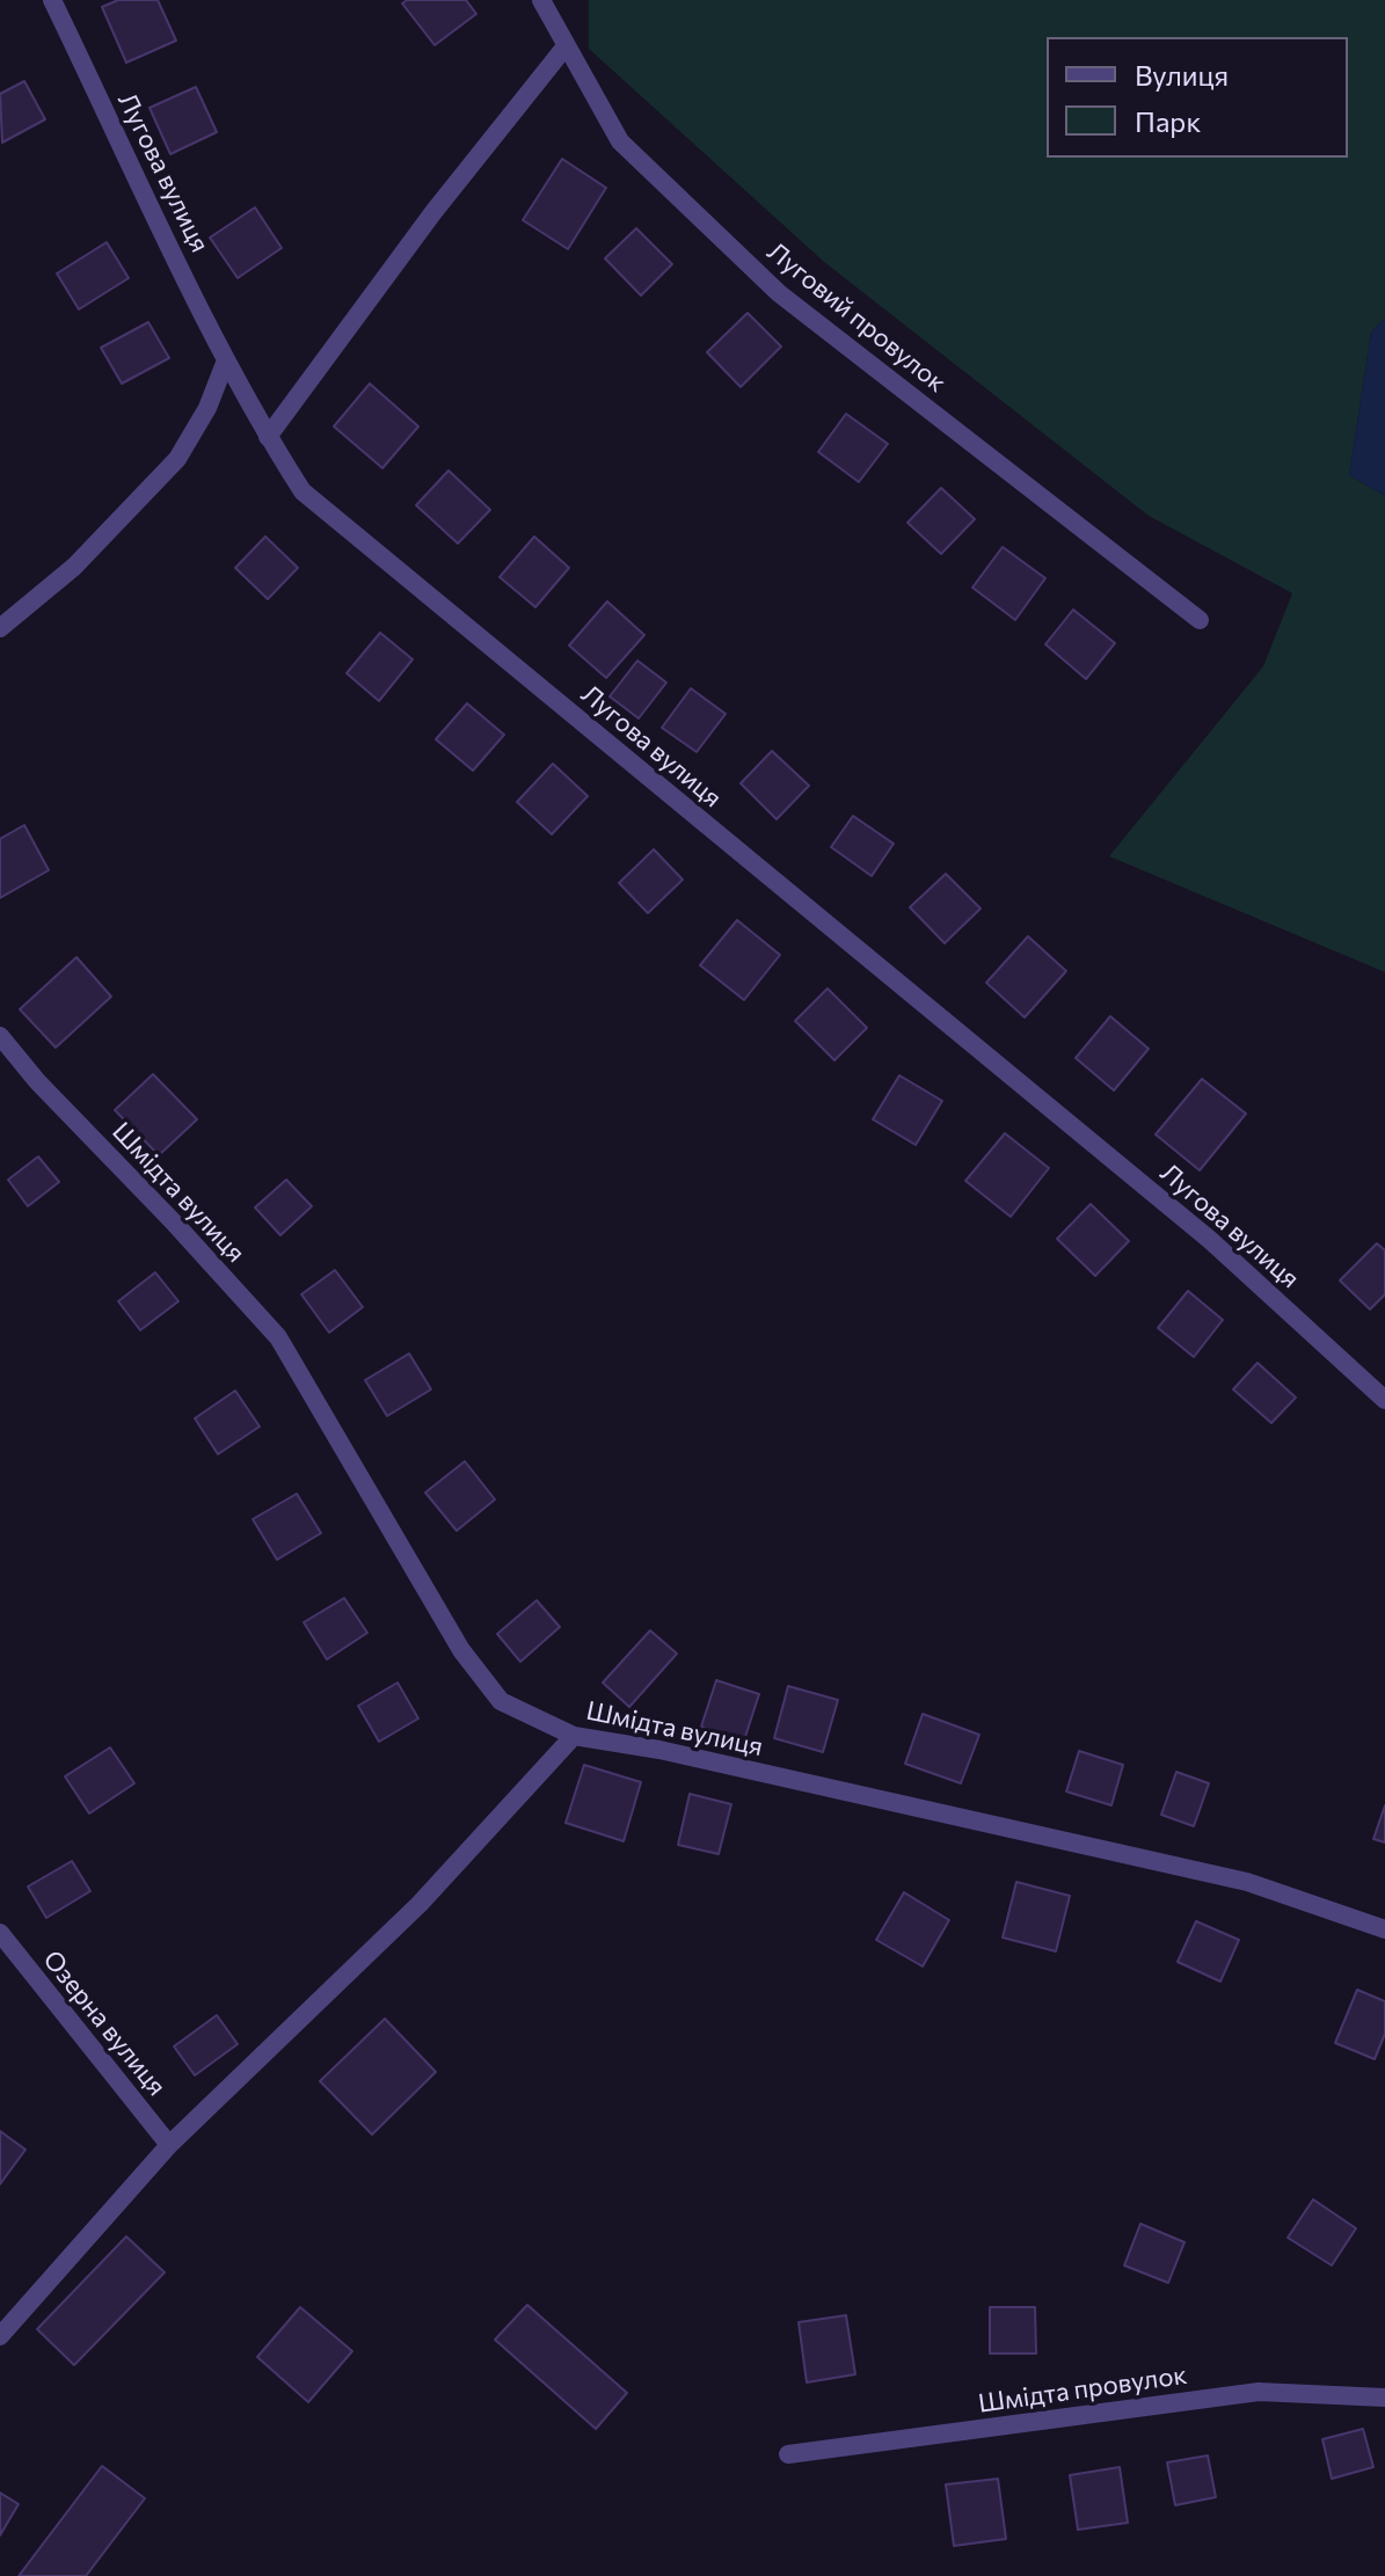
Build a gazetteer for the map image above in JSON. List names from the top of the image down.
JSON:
{
  "streets": {
    "street": [
      "Лугова вулиця",
      "Луговий провулок",
      "Шмідта вулиця",
      "Озерна вулиця",
      "Шмідта провулок"
    ]
  },
  "legend": ["Вулиця", "Парк"]
}
